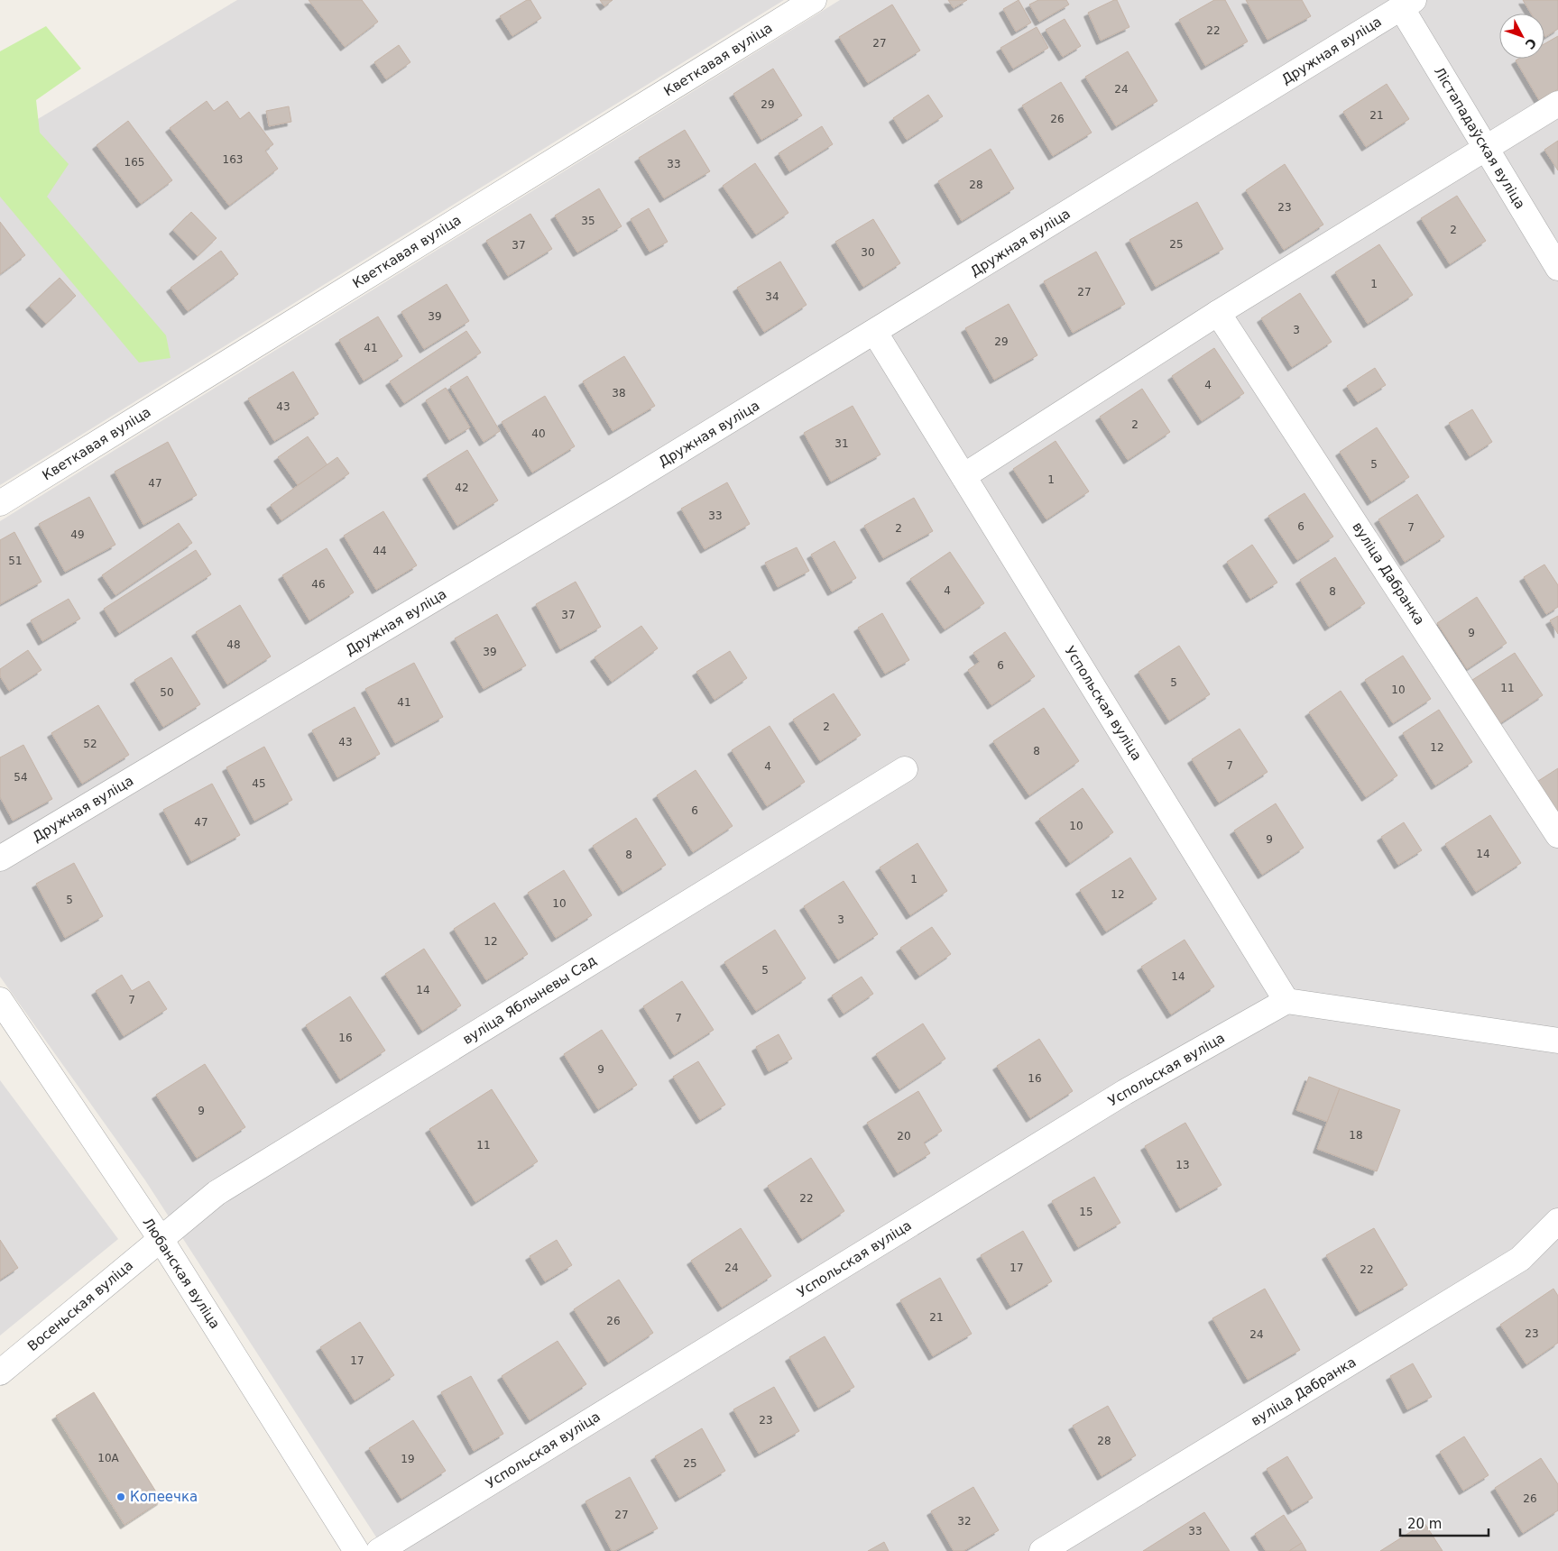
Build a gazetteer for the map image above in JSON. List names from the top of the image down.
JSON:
{
  "streets": {
    "street": [
      "Дружная вуліца",
      "Кветкавая вуліца",
      "Лістападаўская вуліца",
      "вуліца Дабранка",
      "Успольская вуліца",
      "вуліца Яблыневы Сад",
      "Любанская вуліца",
      "Восеньская вуліца"
    ]
  },
  "crossings": [
    ["Дружная вуліца", "Лістападаўская вуліца"],
    ["Дружная вуліца", "Успольская вуліца"],
    ["вуліца Яблыневы Сад", "Любанская вуліца"],
    ["вуліца Яблыневы Сад", "Восеньская вуліца"],
    ["Любанская вуліца", "Восеньская вуліца"]
  ],
  "places": ["Копеечка"],
  "house_numbers": [
    "22",
    "27",
    "24",
    "29",
    "21",
    "26",
    "163",
    "165",
    "33",
    "28",
    "23",
    "35",
    "2",
    "25",
    "37",
    "30",
    "1",
    "27",
    "34",
    "39",
    "3",
    "29",
    "41",
    "4",
    "38",
    "43",
    "2",
    "40",
    "31",
    "5",
    "1",
    "47",
    "42",
    "33",
    "6",
    "7",
    "2",
    "49",
    "44",
    "51",
    "46",
    "4",
    "8",
    "37",
    "9",
    "48",
    "39",
    "6",
    "5",
    "11",
    "10",
    "50",
    "41",
    "2",
    "43",
    "52",
    "12",
    "8",
    "7",
    "4",
    "54",
    "45",
    "6",
    "47",
    "10",
    "9",
    "14",
    "8",
    "1",
    "12",
    "5",
    "10",
    "3",
    "12",
    "5",
    "14",
    "14",
    "7",
    "7",
    "16",
    "9",
    "16",
    "9",
    "18",
    "20",
    "11",
    "13",
    "22",
    "15",
    "24",
    "17",
    "22",
    "21",
    "26",
    "23",
    "24",
    "17",
    "23",
    "28",
    "10А",
    "19",
    "25",
    "26",
    "27",
    "32",
    "33"
  ],
  "scale_bar": "20 m",
  "north": "bottom right"
}
